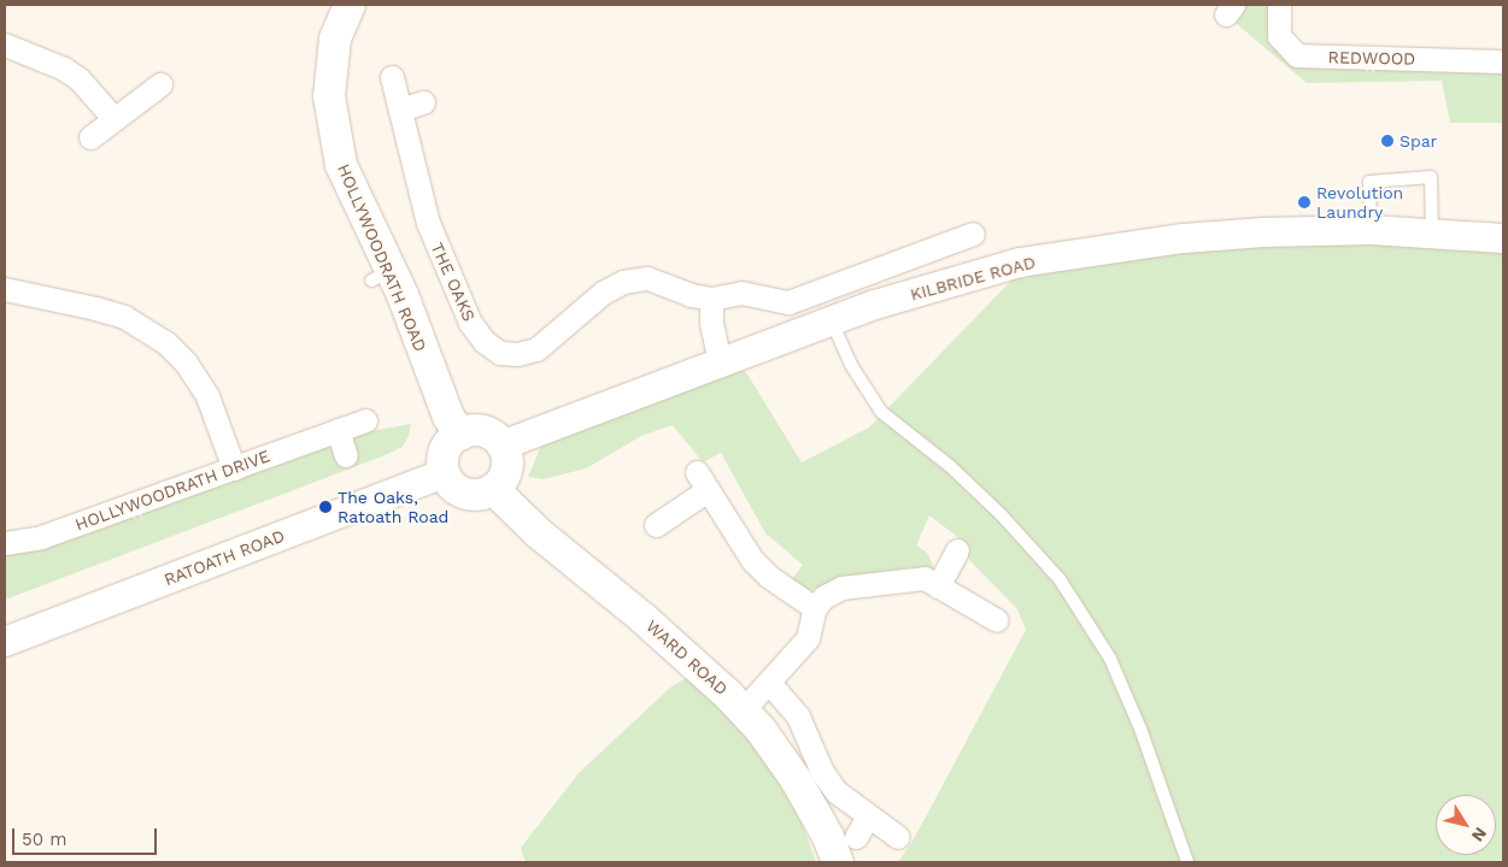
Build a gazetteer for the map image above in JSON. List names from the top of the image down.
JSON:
{
  "streets": {
    "main road": ["HOLLYWOODRATH ROAD", "WARD ROAD"],
    "street": [
      "REDWOOD",
      "KILBRIDE ROAD",
      "THE OAKS",
      "HOLLYWOODRATH DRIVE",
      "RATOATH ROAD"
    ]
  },
  "crossings": [
    ["HOLLYWOODRATH ROAD", "KILBRIDE ROAD"],
    ["HOLLYWOODRATH ROAD", "RATOATH ROAD"],
    ["HOLLYWOODRATH ROAD", "WARD ROAD"],
    ["KILBRIDE ROAD", "RATOATH ROAD"],
    ["KILBRIDE ROAD", "WARD ROAD"],
    ["RATOATH ROAD", "WARD ROAD"]
  ],
  "places": ["Spar", "Revolution Laundry", "The Oaks, Ratoath Road"],
  "scale_bar": "50 m",
  "north": "bottom right"
}
